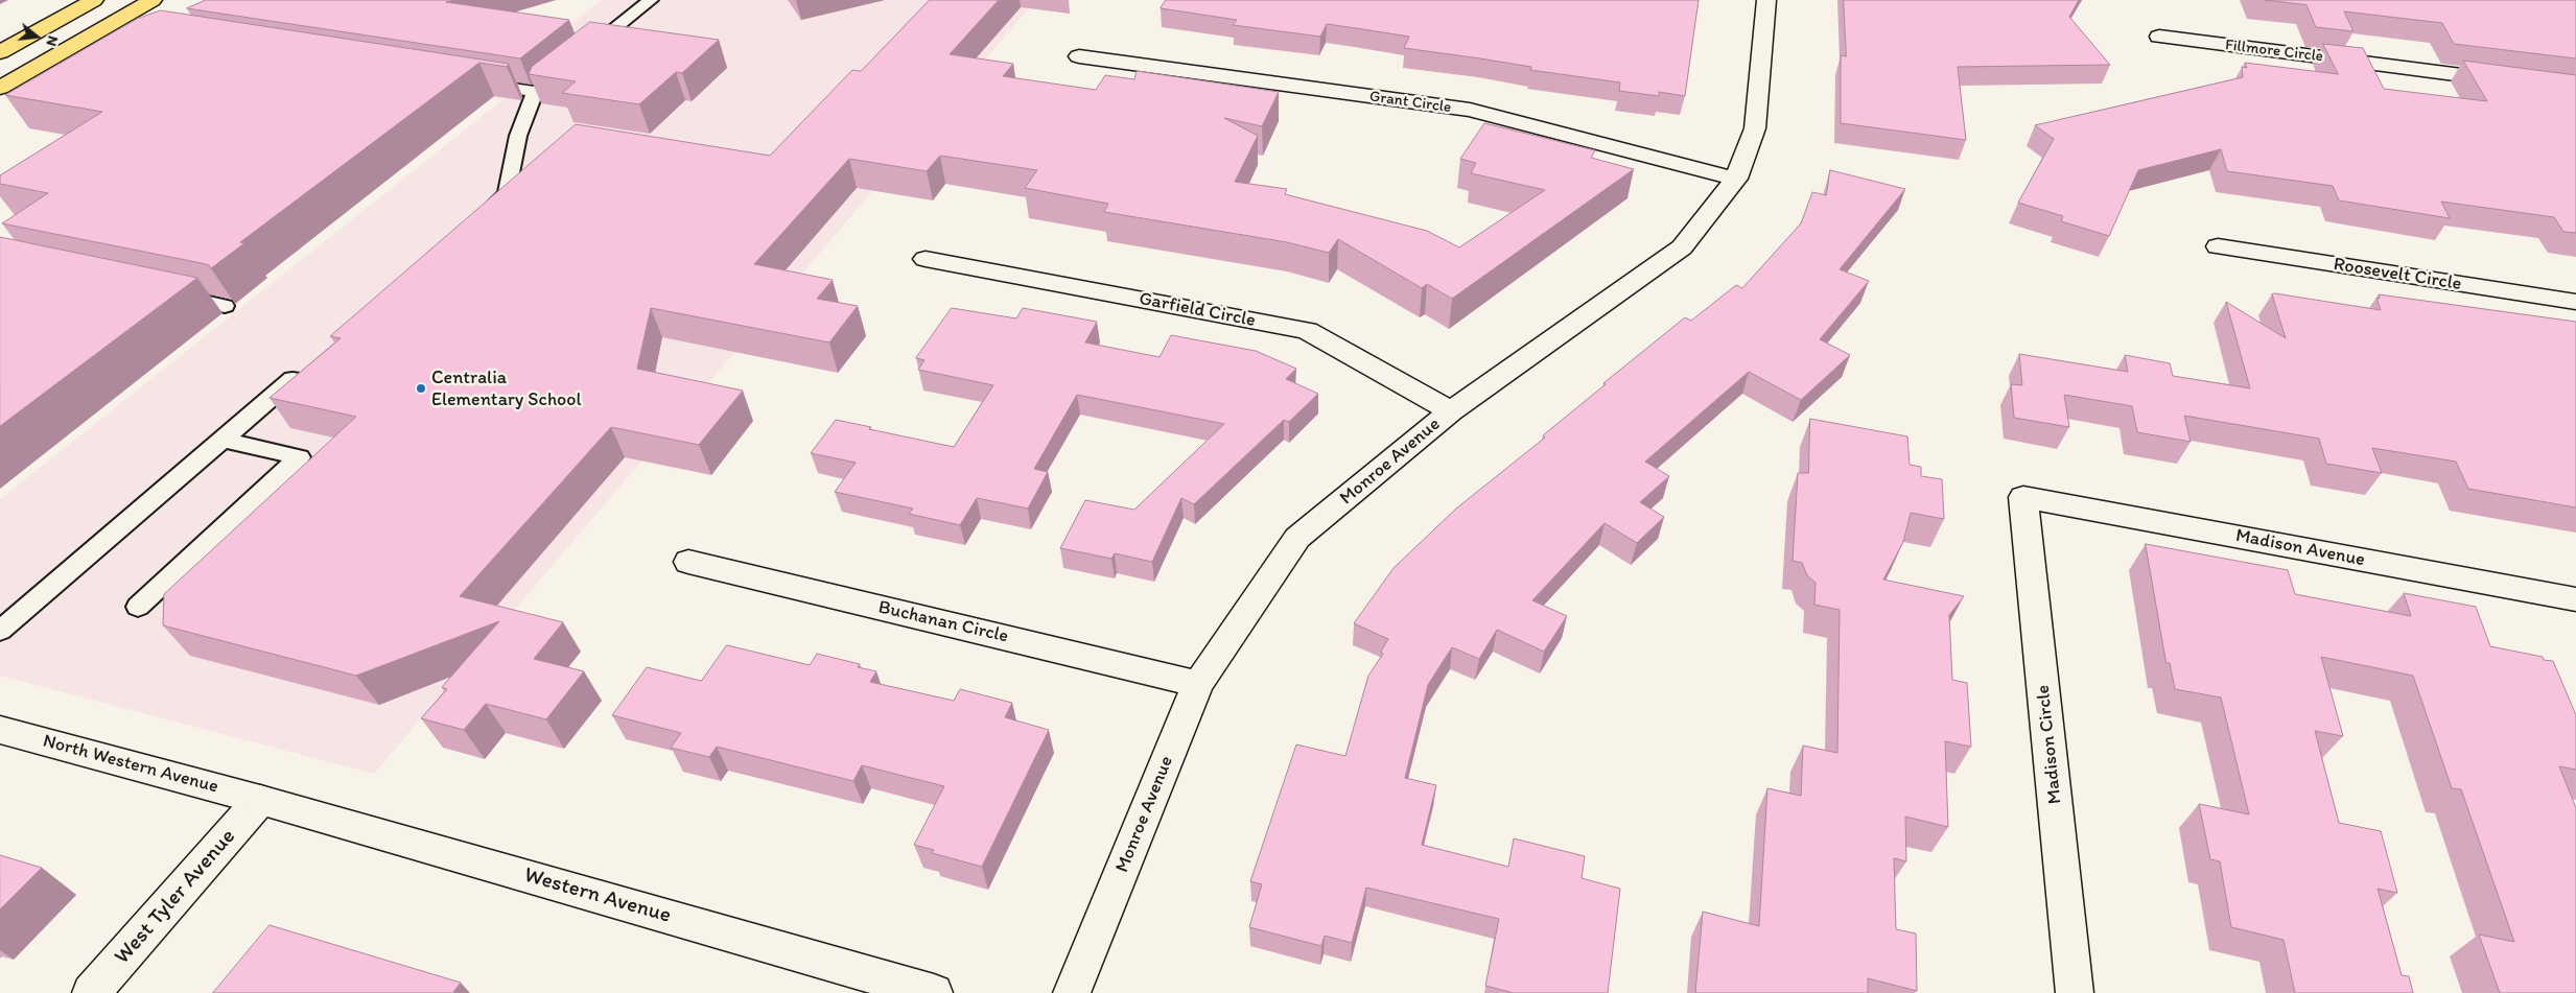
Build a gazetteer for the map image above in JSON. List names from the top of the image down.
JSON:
{
  "streets": {
    "street": [
      "Fillmore Circle",
      "Grant Circle",
      "Roosevelt Circle",
      "Garfield Circle",
      "Monroe Avenue",
      "Madison Avenue",
      "Buchanan Circle",
      "Madison Circle",
      "North Western Avenue",
      "Western Avenue",
      "West Tyler Avenue"
    ]
  },
  "crossings": [
    ["Grant Circle", "Monroe Avenue"],
    ["Garfield Circle", "Monroe Avenue"],
    ["Monroe Avenue", "Buchanan Circle"],
    ["Madison Avenue", "Madison Circle"],
    ["North Western Avenue", "Western Avenue"],
    ["North Western Avenue", "West Tyler Avenue"],
    ["Western Avenue", "West Tyler Avenue"]
  ],
  "places": ["Centralia Elementary School"],
  "north": "right"
}
